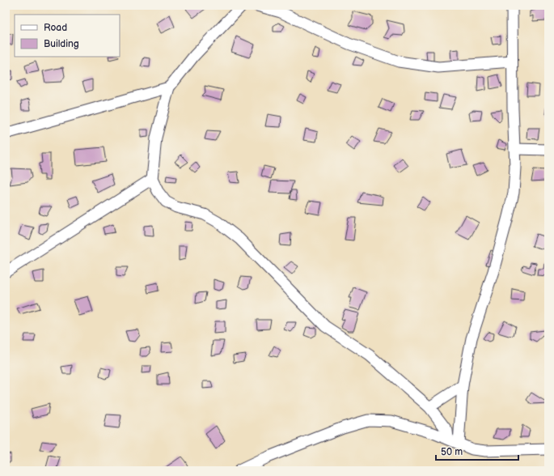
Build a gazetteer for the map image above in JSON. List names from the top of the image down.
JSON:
{
  "legend": ["Road", "Building"],
  "scale_bar": "50 m"
}
